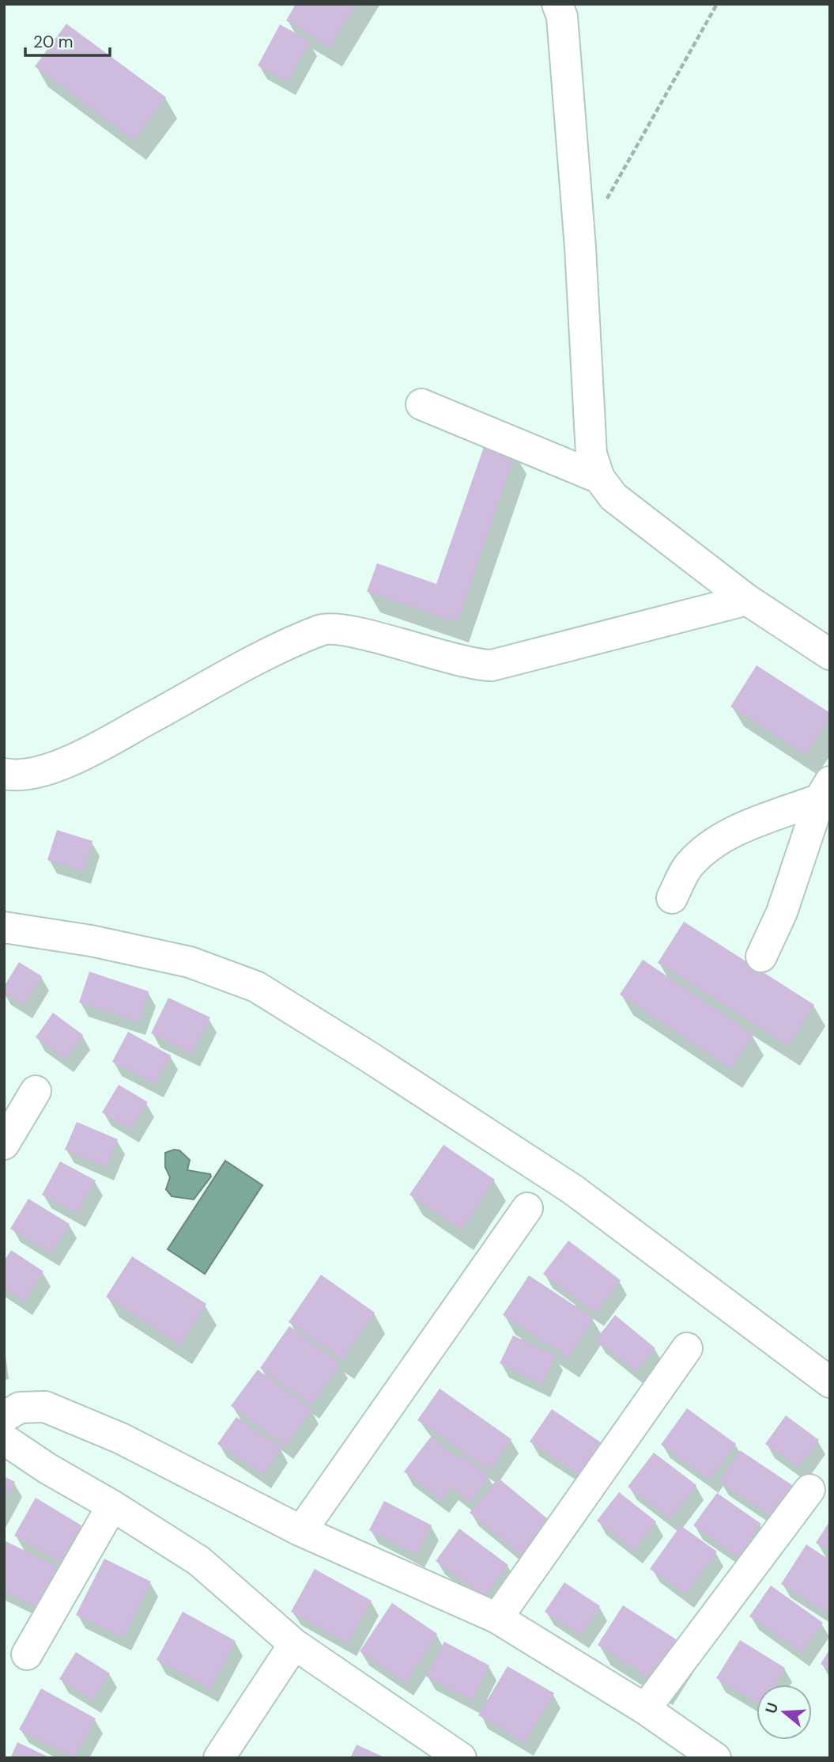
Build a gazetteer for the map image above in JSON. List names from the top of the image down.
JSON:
{
  "scale_bar": "20 m",
  "north": "left"
}
